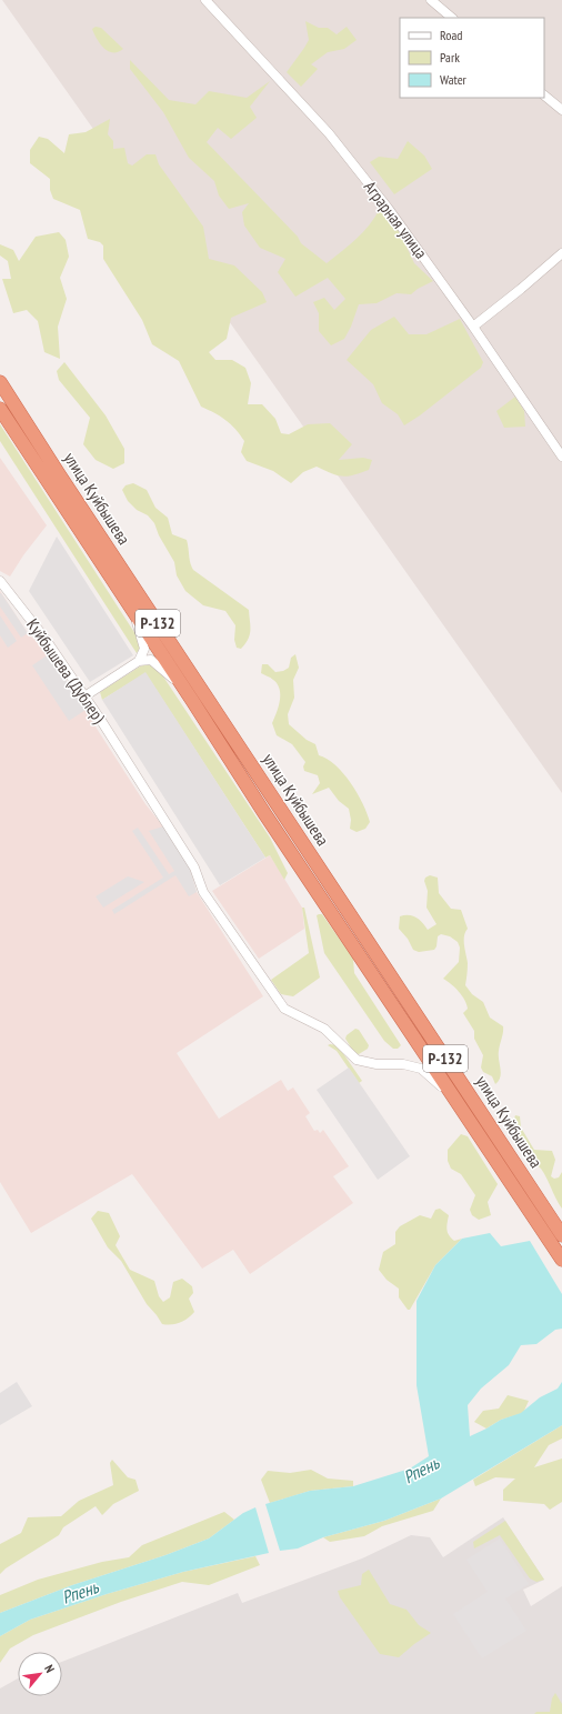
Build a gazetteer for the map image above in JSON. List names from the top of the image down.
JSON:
{
  "streets": {
    "highway": ["улица Куйбышева", "Р-132"],
    "street": ["Аграрная улица", "Куйбышева (Дублер)"]
  },
  "crossings": [
    ["улица Куйбышева", "Куйбышева (Дублер)"]
  ],
  "water": ["Рпень"],
  "legend": ["Road", "Park", "Water"],
  "north": "top right"
}
